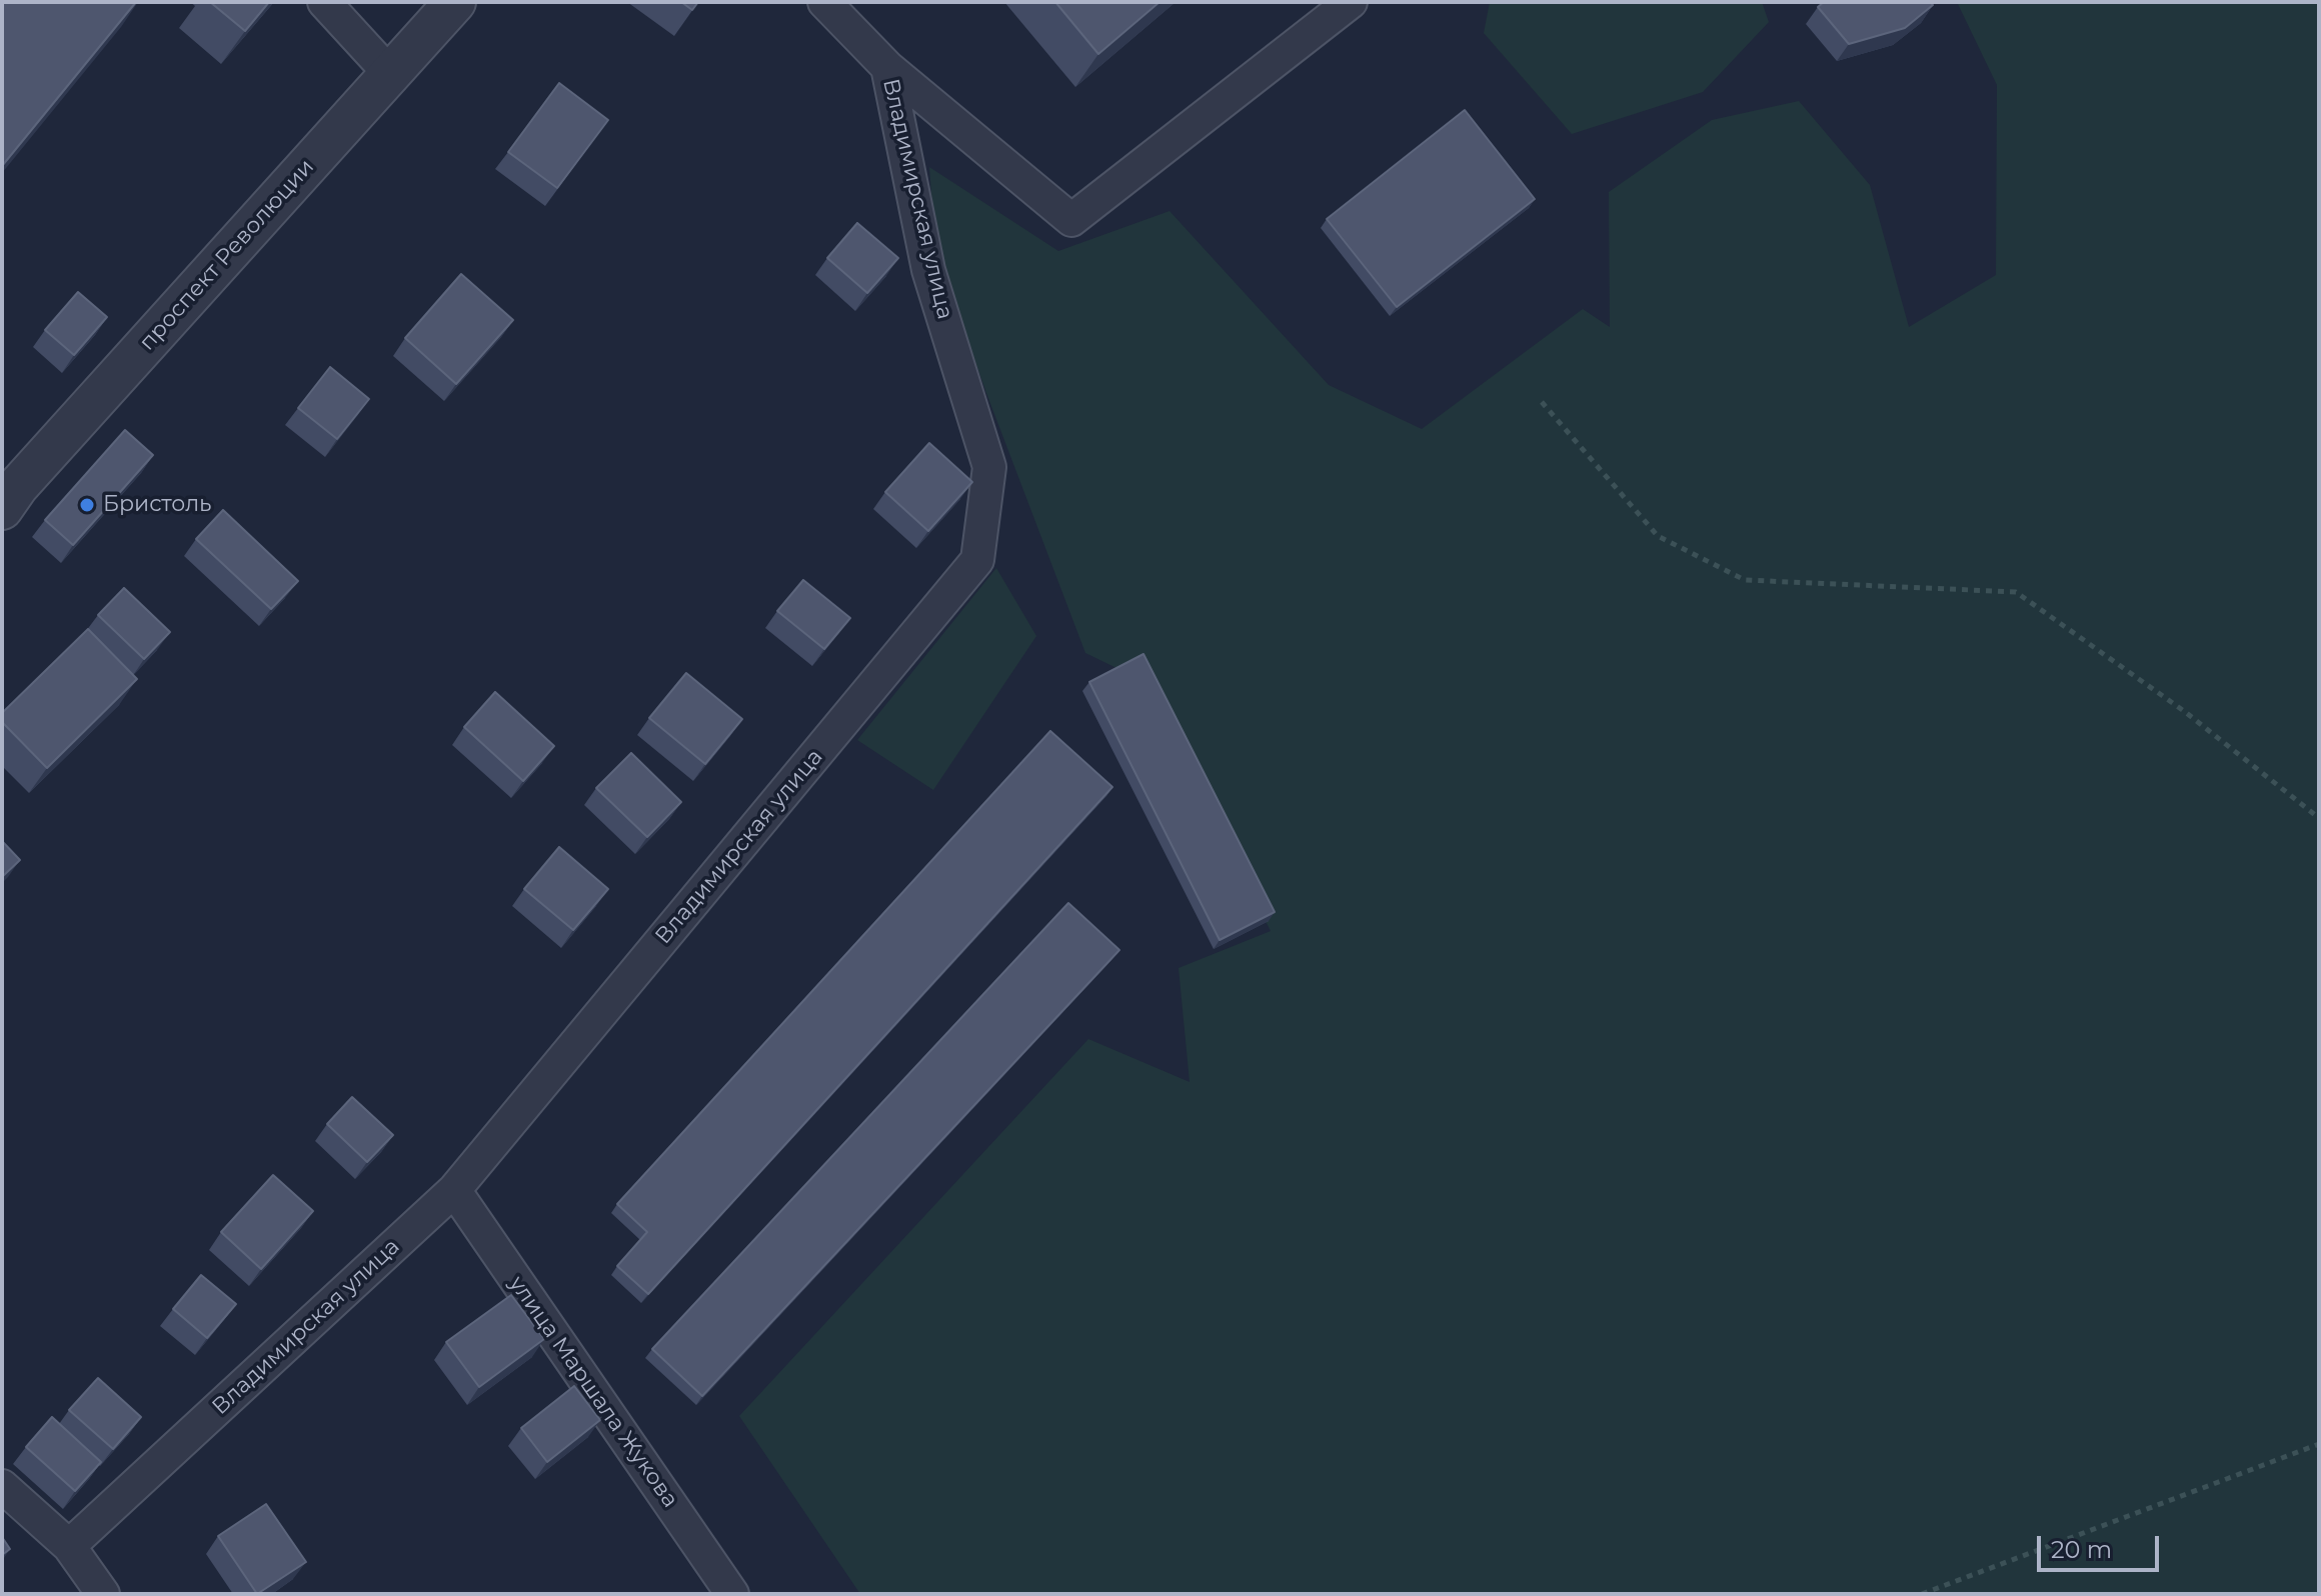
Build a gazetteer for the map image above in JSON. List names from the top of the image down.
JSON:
{
  "streets": {
    "street": ["Владимирская улица", "проспект Революции", "улица Маршала Жукова"]
  },
  "crossings": [
    ["Владимирская улица", "улица Маршала Жукова"]
  ],
  "places": ["Бристоль"],
  "scale_bar": "20 m"
}
